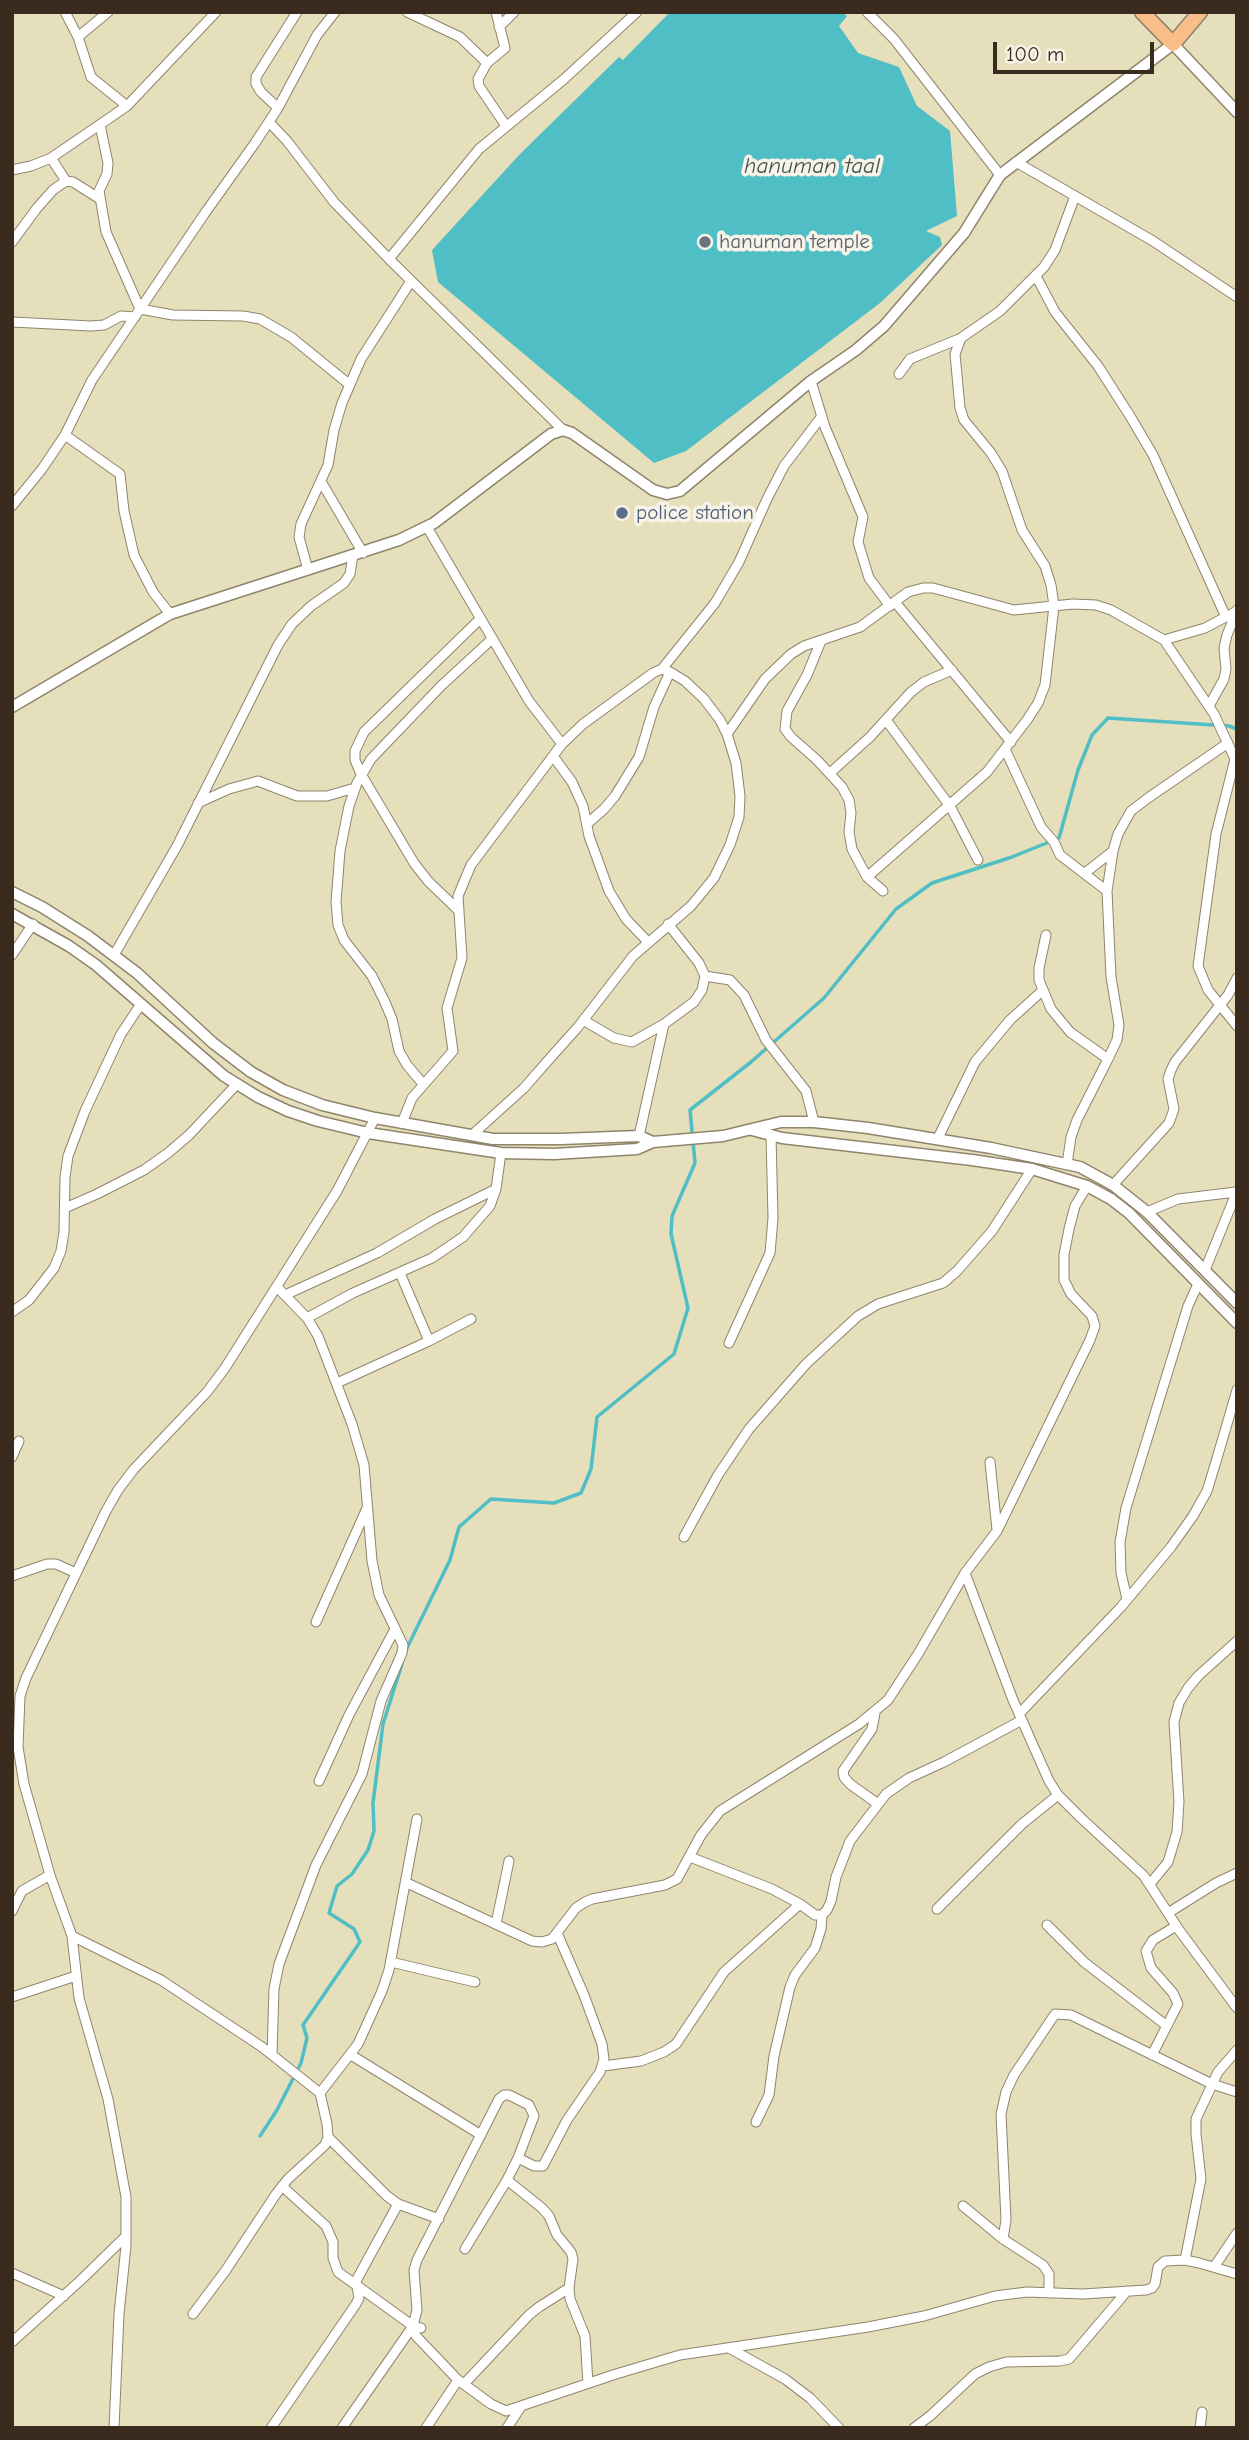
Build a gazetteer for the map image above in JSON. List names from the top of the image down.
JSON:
{
  "water": ["hanuman taal"],
  "places": ["hanuman temple", "police station"],
  "scale_bar": "100 m"
}
